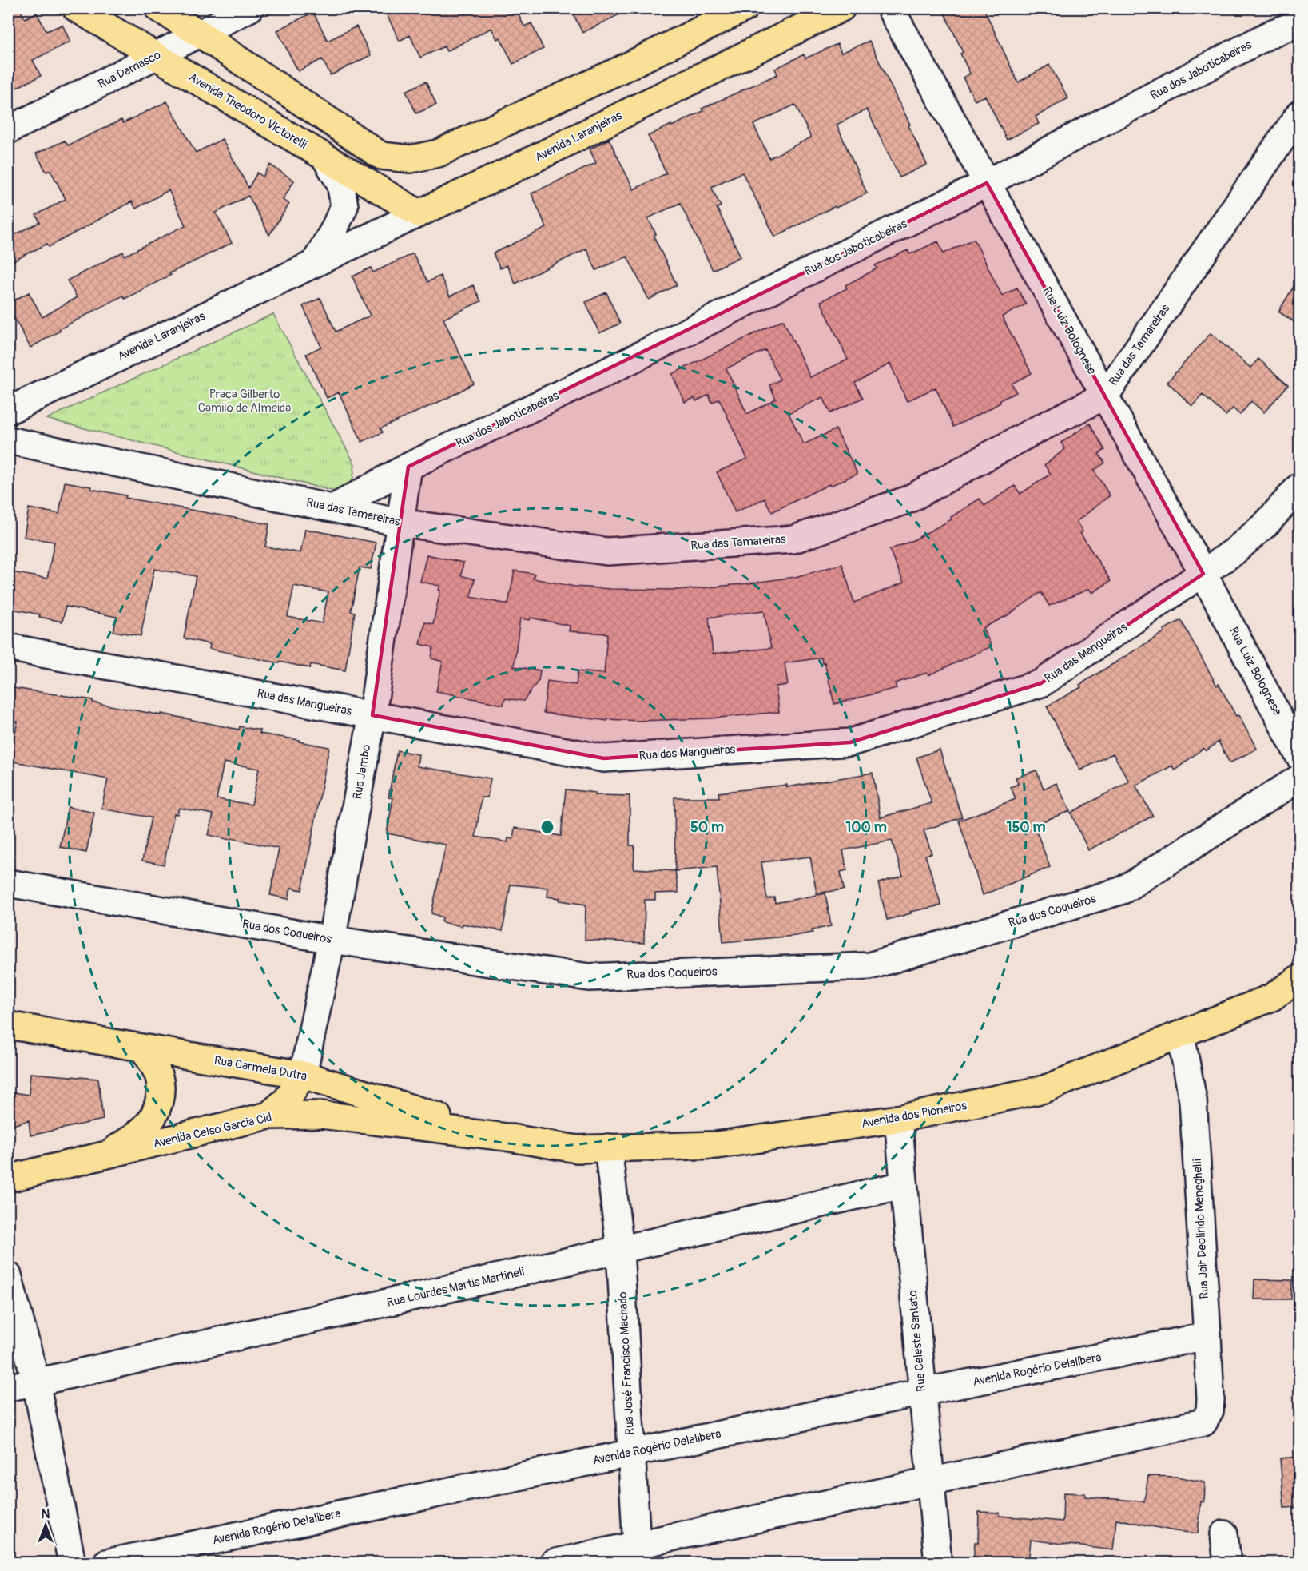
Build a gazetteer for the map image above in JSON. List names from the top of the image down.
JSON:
{
  "streets": {
    "main road": [
      "Avenida Theodoro Victorelli",
      "Avenida Laranjeiras",
      "Rua Carmela Dutra",
      "Avenida dos Pioneiros",
      "Avenida Celso Garcia Cid"
    ],
    "street": [
      "Rua Damasco",
      "Rua dos Jaboticabeiras",
      "Rua Luiz Bolognese",
      "Rua das Tamareiras",
      "Rua das Mangueiras",
      "Rua Jambo",
      "Rua dos Coqueiros",
      "Rua Jair Deolindo Meneghelli",
      "Rua Lourdes Martis Martineli",
      "Rua Celeste Santato",
      "Rua José Francisco Machado",
      "Avenida Rogério Delalibera"
    ]
  },
  "crossings": [
    ["Rua Damasco", "Avenida Theodoro Victorelli"],
    ["Rua dos Jaboticabeiras", "Rua Luiz Bolognese"],
    ["Rua dos Jaboticabeiras", "Rua das Tamareiras"],
    ["Rua dos Jaboticabeiras", "Rua Jambo"],
    ["Avenida Theodoro Victorelli", "Avenida Laranjeiras"],
    ["Rua Luiz Bolognese", "Rua das Tamareiras"],
    ["Rua Luiz Bolognese", "Rua das Mangueiras"],
    ["Rua das Tamareiras", "Rua Jambo"],
    ["Rua das Mangueiras", "Rua Jambo"],
    ["Rua Jambo", "Rua dos Coqueiros"],
    ["Rua Jambo", "Rua Carmela Dutra"],
    ["Rua Carmela Dutra", "Avenida dos Pioneiros"],
    ["Rua Carmela Dutra", "Avenida Celso Garcia Cid"],
    ["Avenida dos Pioneiros", "Avenida Celso Garcia Cid"],
    ["Avenida dos Pioneiros", "Rua Jair Deolindo Meneghelli"],
    ["Avenida dos Pioneiros", "Rua Celeste Santato"],
    ["Avenida dos Pioneiros", "Rua José Francisco Machado"],
    ["Rua Jair Deolindo Meneghelli", "Rua Celeste Santato"],
    ["Rua Jair Deolindo Meneghelli", "Avenida Rogério Delalibera"],
    ["Rua Lourdes Martis Martineli", "Rua Celeste Santato"],
    ["Rua Lourdes Martis Martineli", "Rua José Francisco Machado"],
    ["Rua Celeste Santato", "Avenida Rogério Delalibera"],
    ["Rua José Francisco Machado", "Avenida Rogério Delalibera"]
  ],
  "parks": ["Praça Gilberto Camilo de Almeida"],
  "north": "top",
  "rings": ["50 m", "100 m", "150 m"]
}
